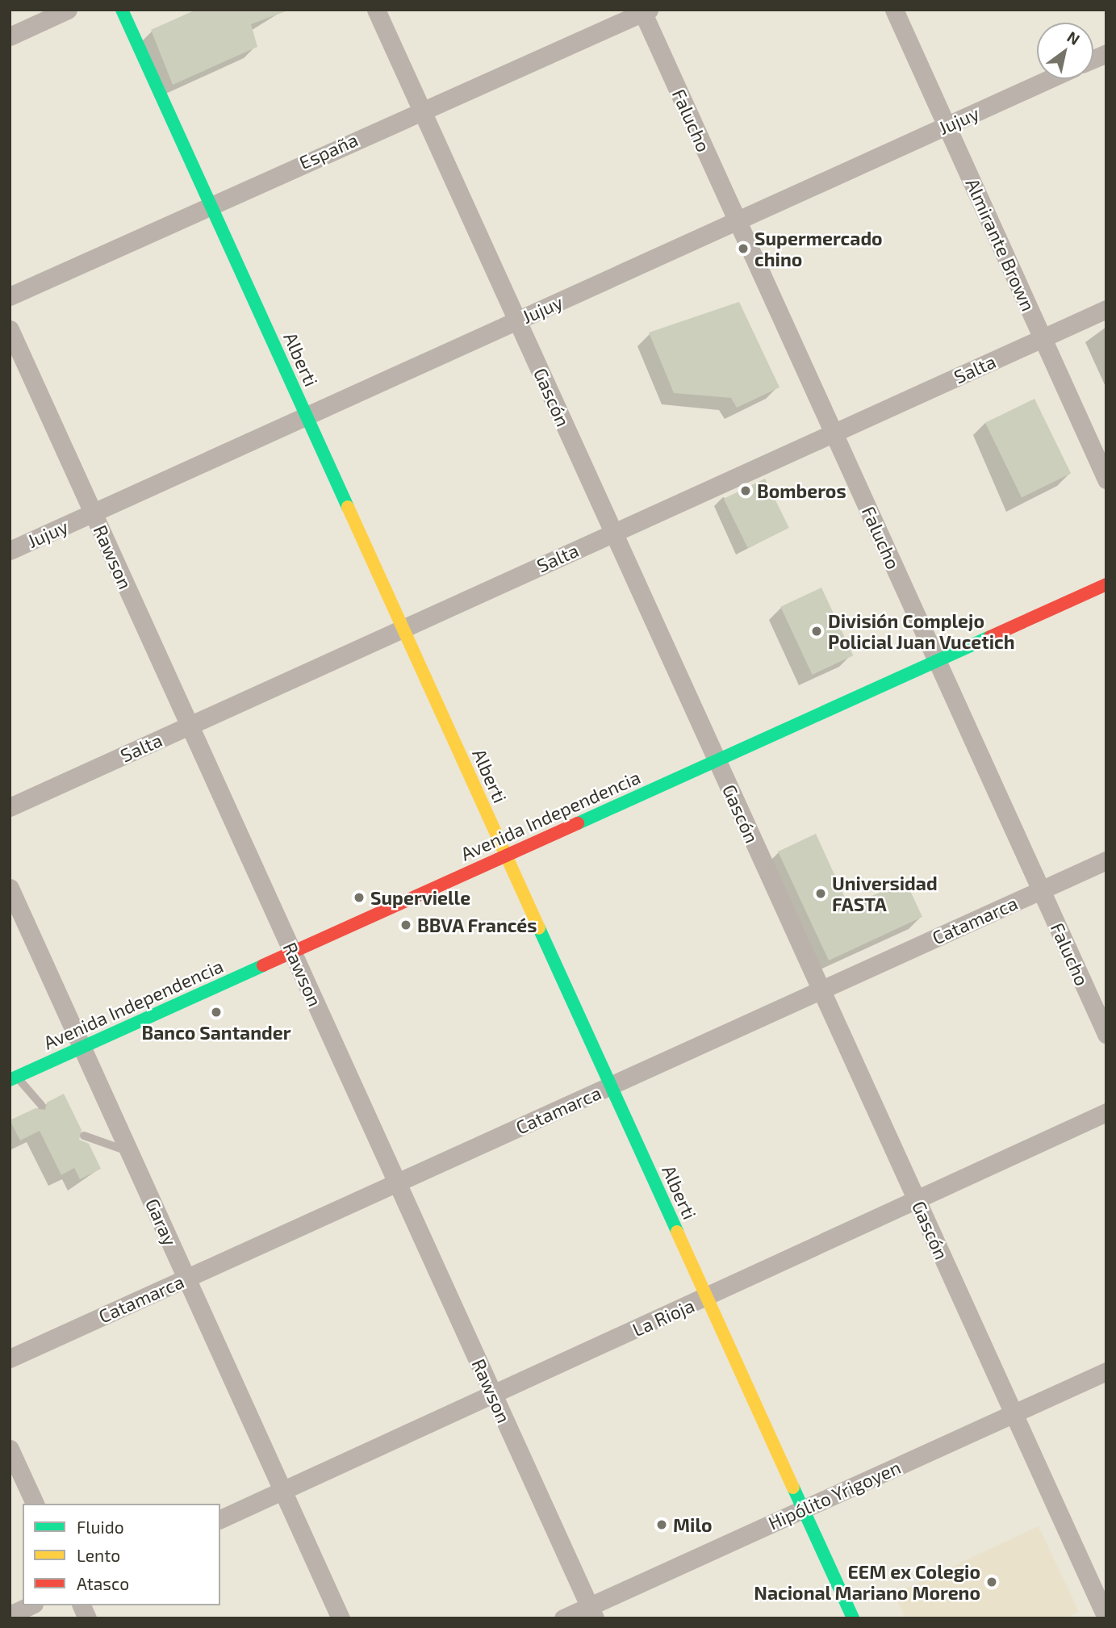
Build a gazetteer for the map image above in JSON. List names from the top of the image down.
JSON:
{
  "streets": {
    "street": [
      "Falucho",
      "Jujuy",
      "España",
      "Almirante Brown",
      "Alberti",
      "Salta",
      "Gascón",
      "Rawson",
      "Avenida Independencia",
      "Catamarca",
      "Garay",
      "La Rioja",
      "Hipólito Yrigoyen"
    ]
  },
  "crossings": [
    ["Falucho", "Jujuy"],
    ["Falucho", "España"],
    ["Falucho", "Salta"],
    ["Falucho", "Avenida Independencia"],
    ["Falucho", "Catamarca"],
    ["Jujuy", "Almirante Brown"],
    ["Jujuy", "Alberti"],
    ["Jujuy", "Gascón"],
    ["Jujuy", "Rawson"],
    ["España", "Alberti"],
    ["España", "Gascón"],
    ["Almirante Brown", "Salta"],
    ["Alberti", "Salta"],
    ["Alberti", "Avenida Independencia"],
    ["Alberti", "Catamarca"],
    ["Alberti", "La Rioja"],
    ["Alberti", "Hipólito Yrigoyen"],
    ["Salta", "Gascón"],
    ["Salta", "Rawson"],
    ["Gascón", "Avenida Independencia"],
    ["Gascón", "Catamarca"],
    ["Gascón", "La Rioja"],
    ["Gascón", "Hipólito Yrigoyen"],
    ["Rawson", "Avenida Independencia"],
    ["Rawson", "Catamarca"],
    ["Rawson", "La Rioja"],
    ["Rawson", "Hipólito Yrigoyen"],
    ["Avenida Independencia", "Garay"],
    ["Catamarca", "Garay"],
    ["Garay", "La Rioja"]
  ],
  "places": [
    "Supermercado chino",
    "Bomberos",
    "División Complejo Policial Juan Vucetich",
    "Universidad FASTA",
    "Supervielle",
    "BBVA Francés",
    "Banco Santander",
    "Milo",
    "EEM ex Colegio Nacional Mariano Moreno"
  ],
  "legend": ["Fluido", "Lento", "Atasco"],
  "north": "top right"
}
